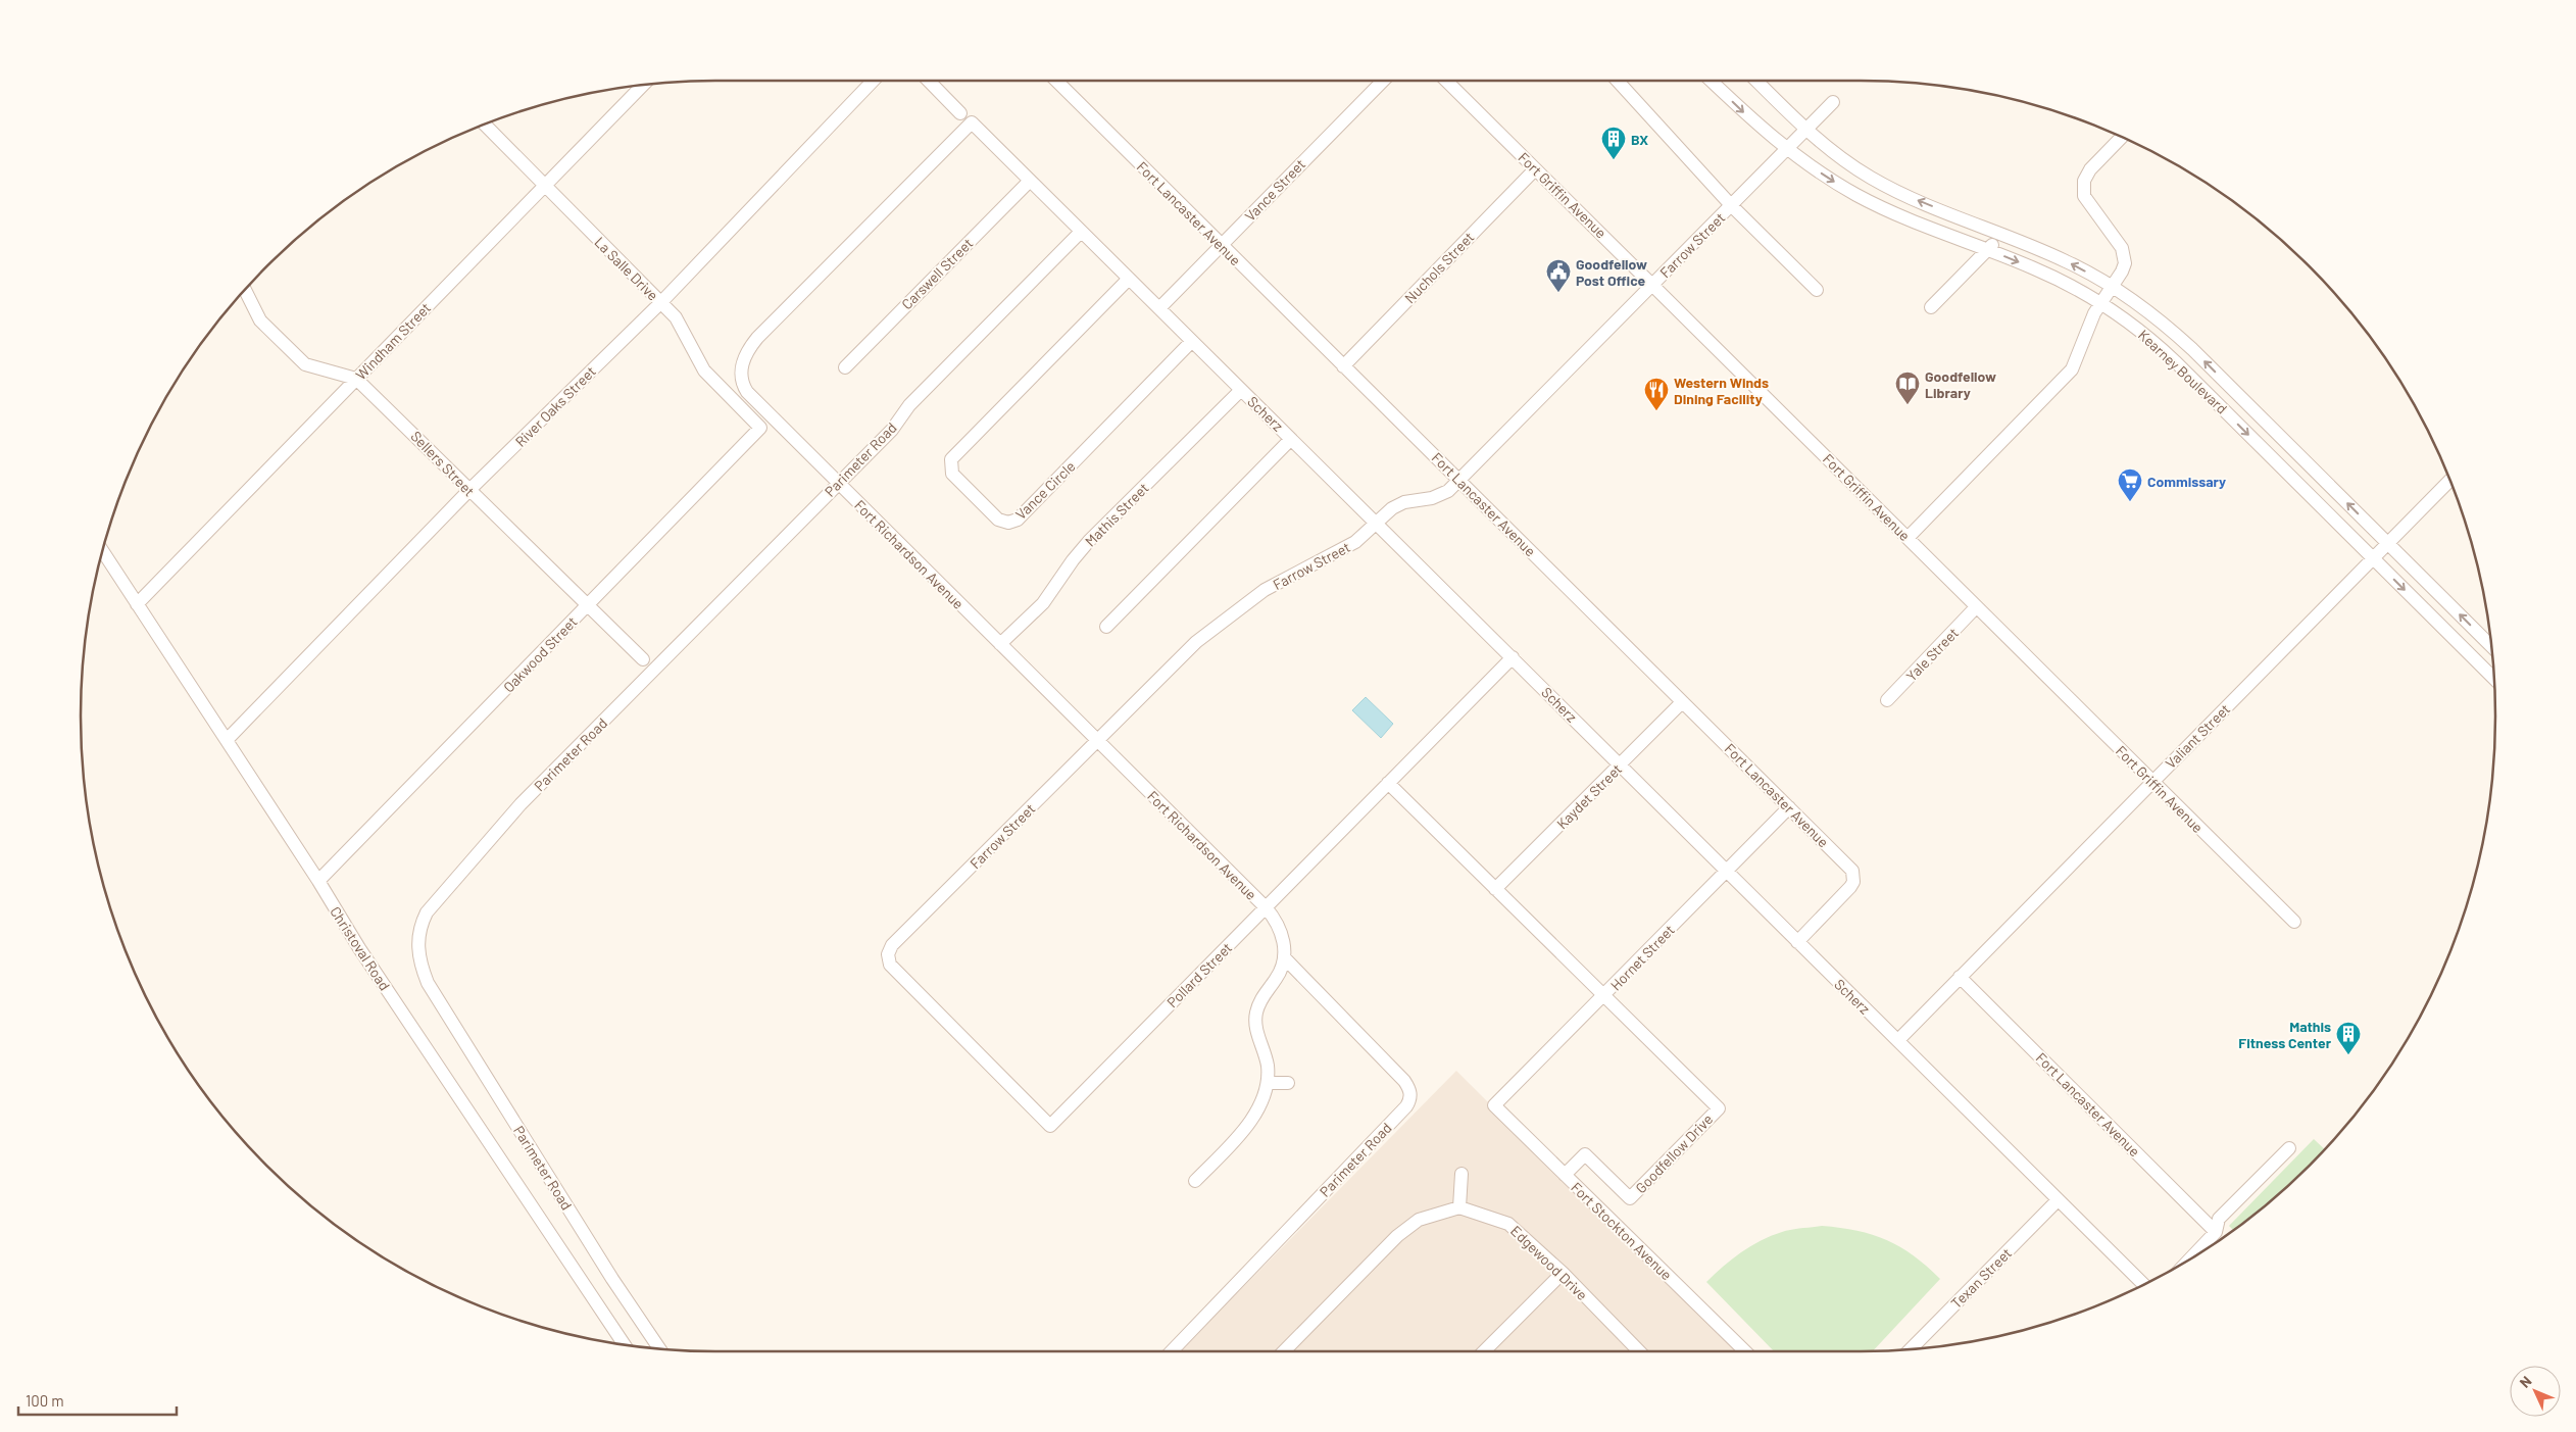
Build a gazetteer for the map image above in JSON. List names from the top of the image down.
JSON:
{
  "streets": {
    "street": [
      "Vance Street",
      "Fort Griffin Avenue",
      "Fort Lancaster Avenue",
      "Farrow Street",
      "Nuchols Street",
      "La Salle Drive",
      "Carswell Street",
      "Windham Street",
      "Kearney Boulevard",
      "River Oaks Street",
      "Scherz",
      "Parimeter Road",
      "Sellers Street",
      "Vance Circle",
      "Mathis Street",
      "Fort Richardson Avenue",
      "Oakwood Street",
      "Yale Street",
      "Valiant Street",
      "Kaydet Street",
      "Christoval Road",
      "Hornet Street",
      "Pollard Street",
      "Goodfellow Drive",
      "Fort Stockton Avenue",
      "Edgewood Drive",
      "Texan Street"
    ]
  },
  "crossings": [
    ["Vance Street", "Fort Lancaster Avenue"],
    ["Vance Street", "Scherz"],
    ["Fort Griffin Avenue", "Farrow Street"],
    ["Fort Griffin Avenue", "Nuchols Street"],
    ["Fort Griffin Avenue", "Yale Street"],
    ["Fort Griffin Avenue", "Valiant Street"],
    ["Fort Lancaster Avenue", "Farrow Street"],
    ["Fort Lancaster Avenue", "Nuchols Street"],
    ["Fort Lancaster Avenue", "Scherz"],
    ["Fort Lancaster Avenue", "Valiant Street"],
    ["Fort Lancaster Avenue", "Kaydet Street"],
    ["Fort Lancaster Avenue", "Hornet Street"],
    ["Farrow Street", "Kearney Boulevard"],
    ["Farrow Street", "Scherz"],
    ["Farrow Street", "Fort Richardson Avenue"],
    ["Farrow Street", "Pollard Street"],
    ["La Salle Drive", "Windham Street"],
    ["La Salle Drive", "River Oaks Street"],
    ["La Salle Drive", "Oakwood Street"],
    ["Carswell Street", "Scherz"],
    ["Windham Street", "Sellers Street"],
    ["Windham Street", "Christoval Road"],
    ["Kearney Boulevard", "Valiant Street"],
    ["River Oaks Street", "Sellers Street"],
    ["River Oaks Street", "Christoval Road"],
    ["Scherz", "Parimeter Road"],
    ["Scherz", "Vance Circle"],
    ["Scherz", "Mathis Street"],
    ["Scherz", "Fort Richardson Avenue"],
    ["Scherz", "Valiant Street"],
    ["Scherz", "Kaydet Street"],
    ["Scherz", "Hornet Street"],
    ["Scherz", "Pollard Street"],
    ["Scherz", "Texan Street"],
    ["Parimeter Road", "Fort Richardson Avenue"],
    ["Sellers Street", "Oakwood Street"],
    ["Mathis Street", "Fort Richardson Avenue"],
    ["Fort Richardson Avenue", "Pollard Street"],
    ["Oakwood Street", "Christoval Road"],
    ["Hornet Street", "Goodfellow Drive"],
    ["Hornet Street", "Fort Stockton Avenue"],
    ["Goodfellow Drive", "Fort Stockton Avenue"]
  ],
  "places": {
    "building": ["BX", "Mathis Fitness Center"],
    "public building": ["Goodfellow Post Office"],
    "library": ["Goodfellow Library"],
    "restaurant": ["Western Winds Dining Facility"],
    "supermarket": ["Commissary"]
  },
  "scale_bar": "100 m",
  "north": "top left"
}
